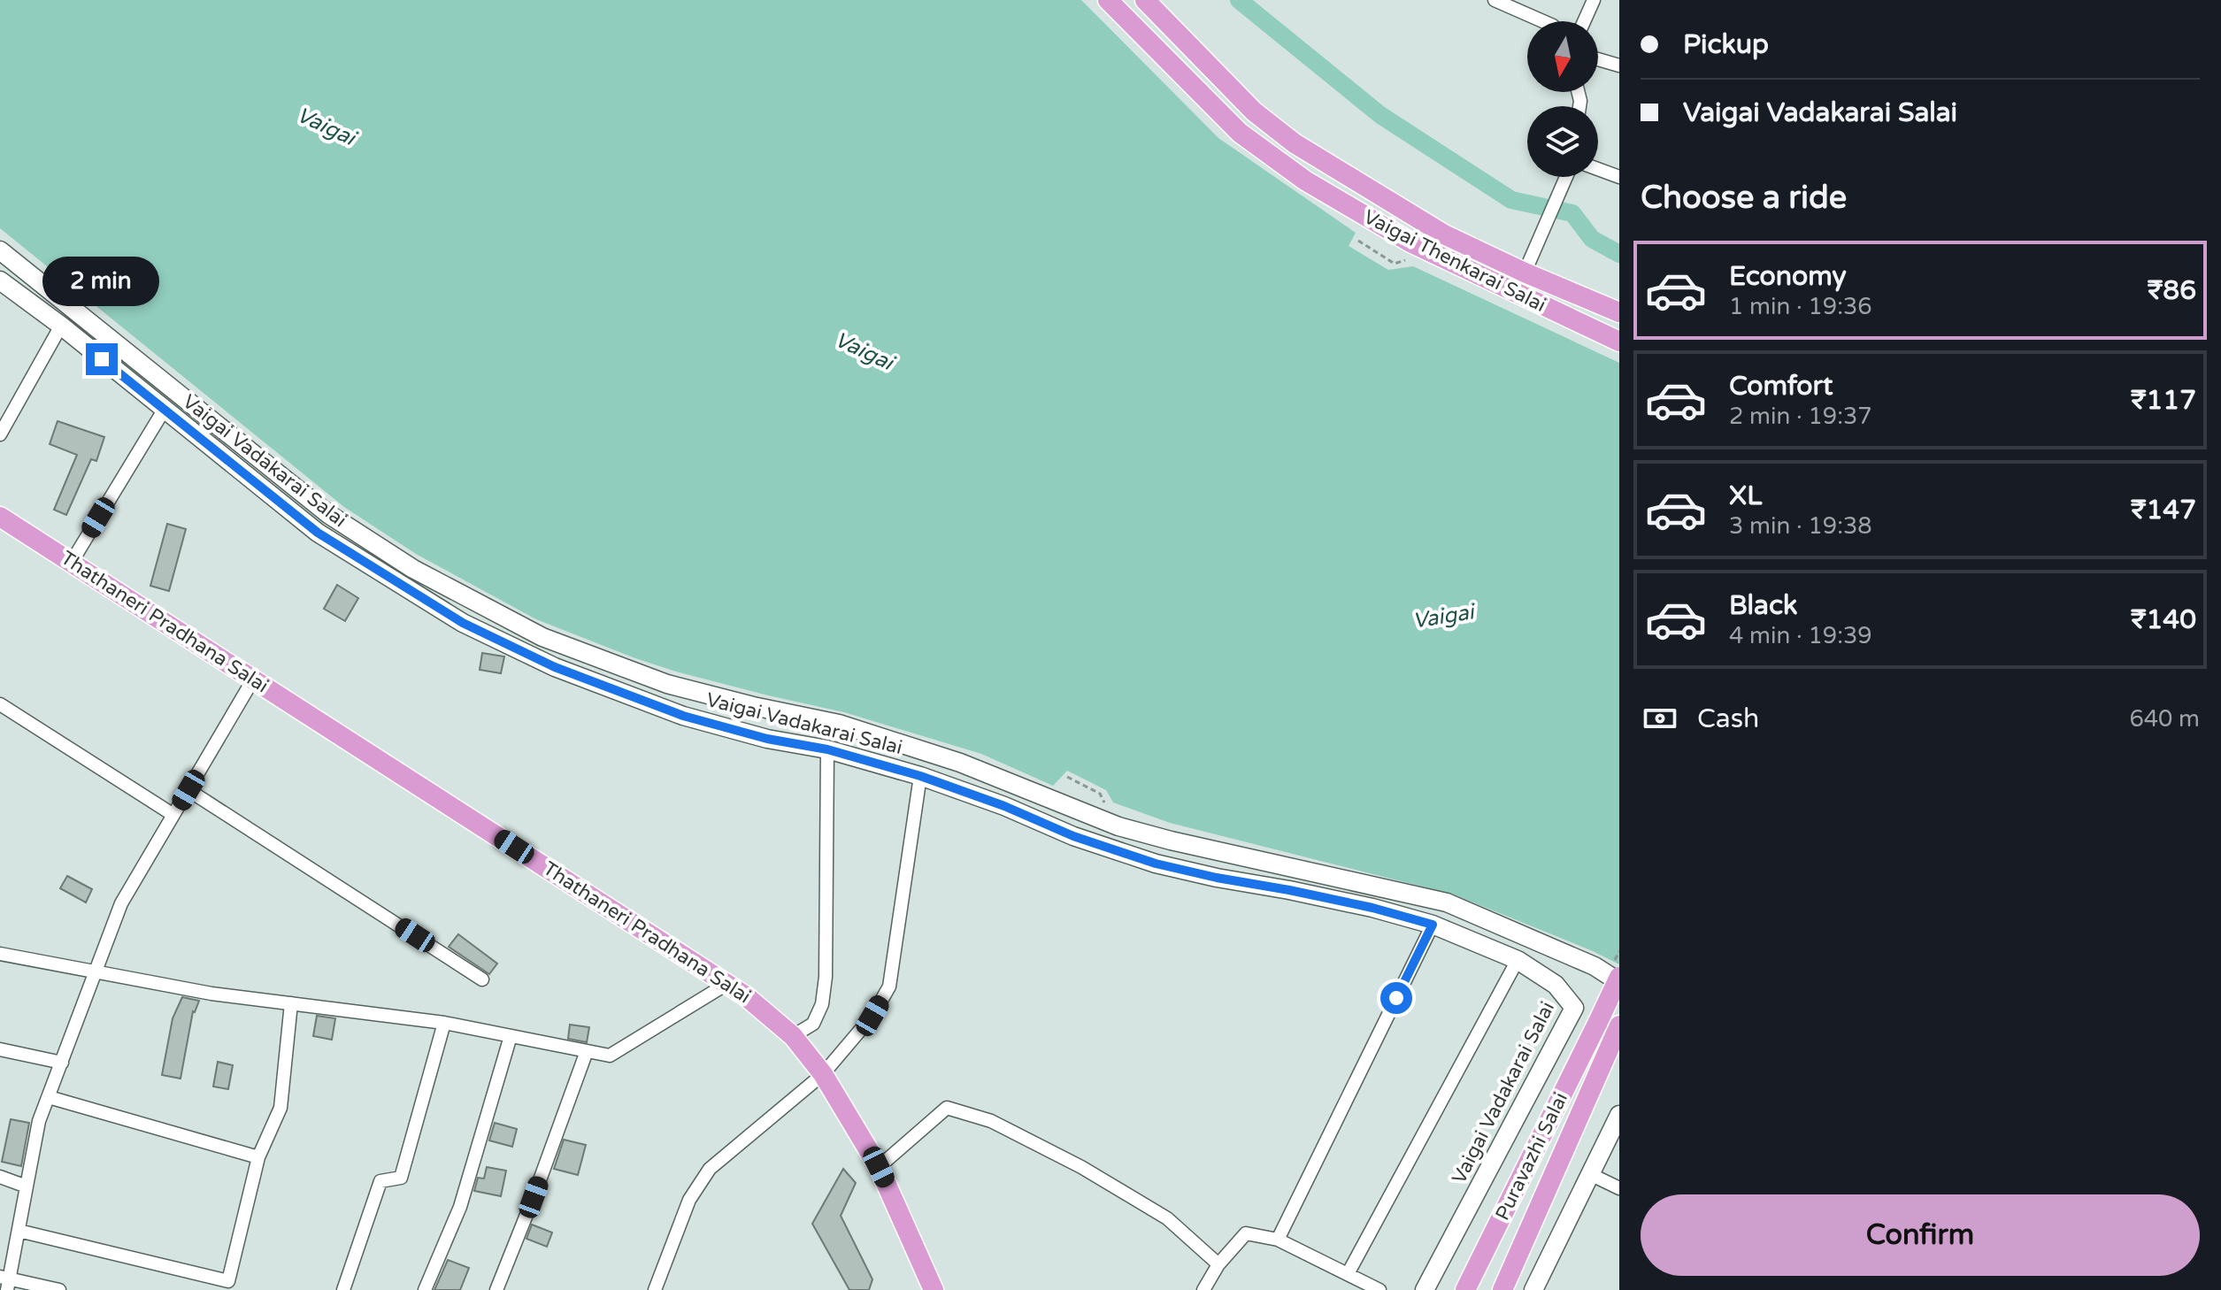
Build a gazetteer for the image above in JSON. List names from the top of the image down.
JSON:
{
  "streets": {
    "main road": [
      "Vaigai Thenkarai Salai",
      "Vaigai Vadakarai Salai",
      "Thathaneri Pradhana Salai",
      "Puravazhi Salai"
    ]
  },
  "water": ["Vaigai"],
  "north": "bottom",
  "page": {
    "banner": ["Pickup", "Vaigai Vadakarai Salai"],
    "heading": "Choose a ride",
    "list": [
      {
        "name": "Economy",
        "note": "1 min · 19:36",
        "value": "₹86"
      },
      {
        "name": "Comfort",
        "note": "2 min · 19:37",
        "value": "₹117"
      },
      {
        "name": "XL",
        "note": "3 min · 19:38",
        "value": "₹147"
      },
      {
        "name": "Black",
        "note": "4 min · 19:39",
        "value": "₹140"
      }
    ],
    "bubble": "2 min",
    "pay": ["Cash", "640 m"],
    "buttons": "Confirm"
  }
}
